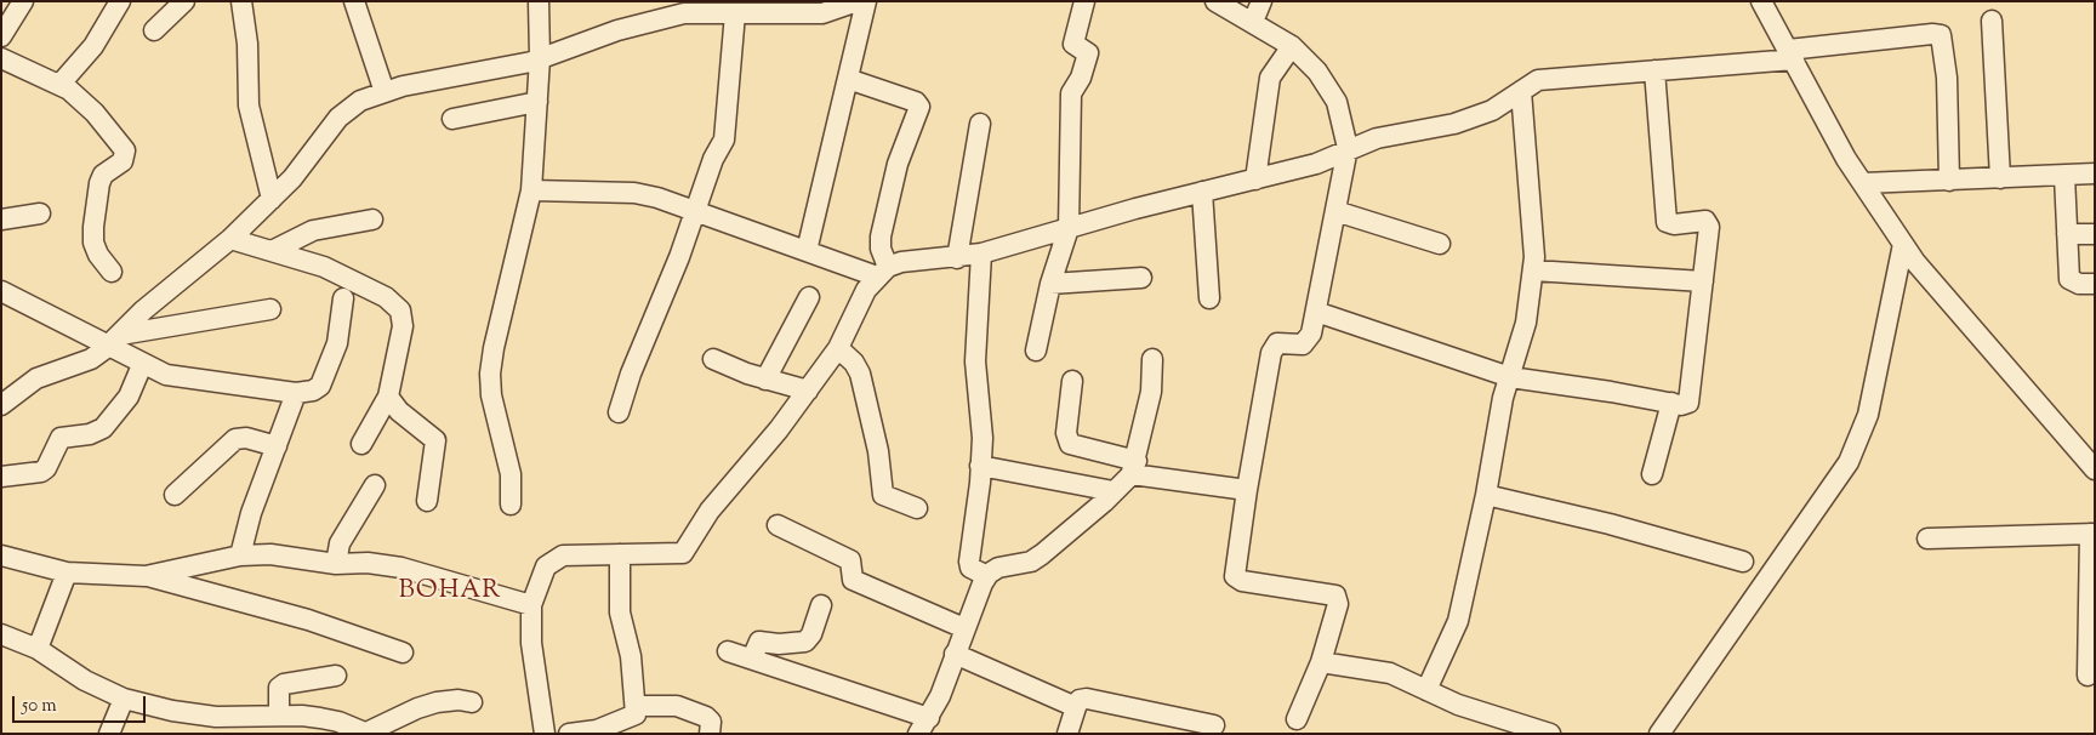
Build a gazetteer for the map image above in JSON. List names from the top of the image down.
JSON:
{
  "districts": ["BOHAR"],
  "scale_bar": "50 m"
}
